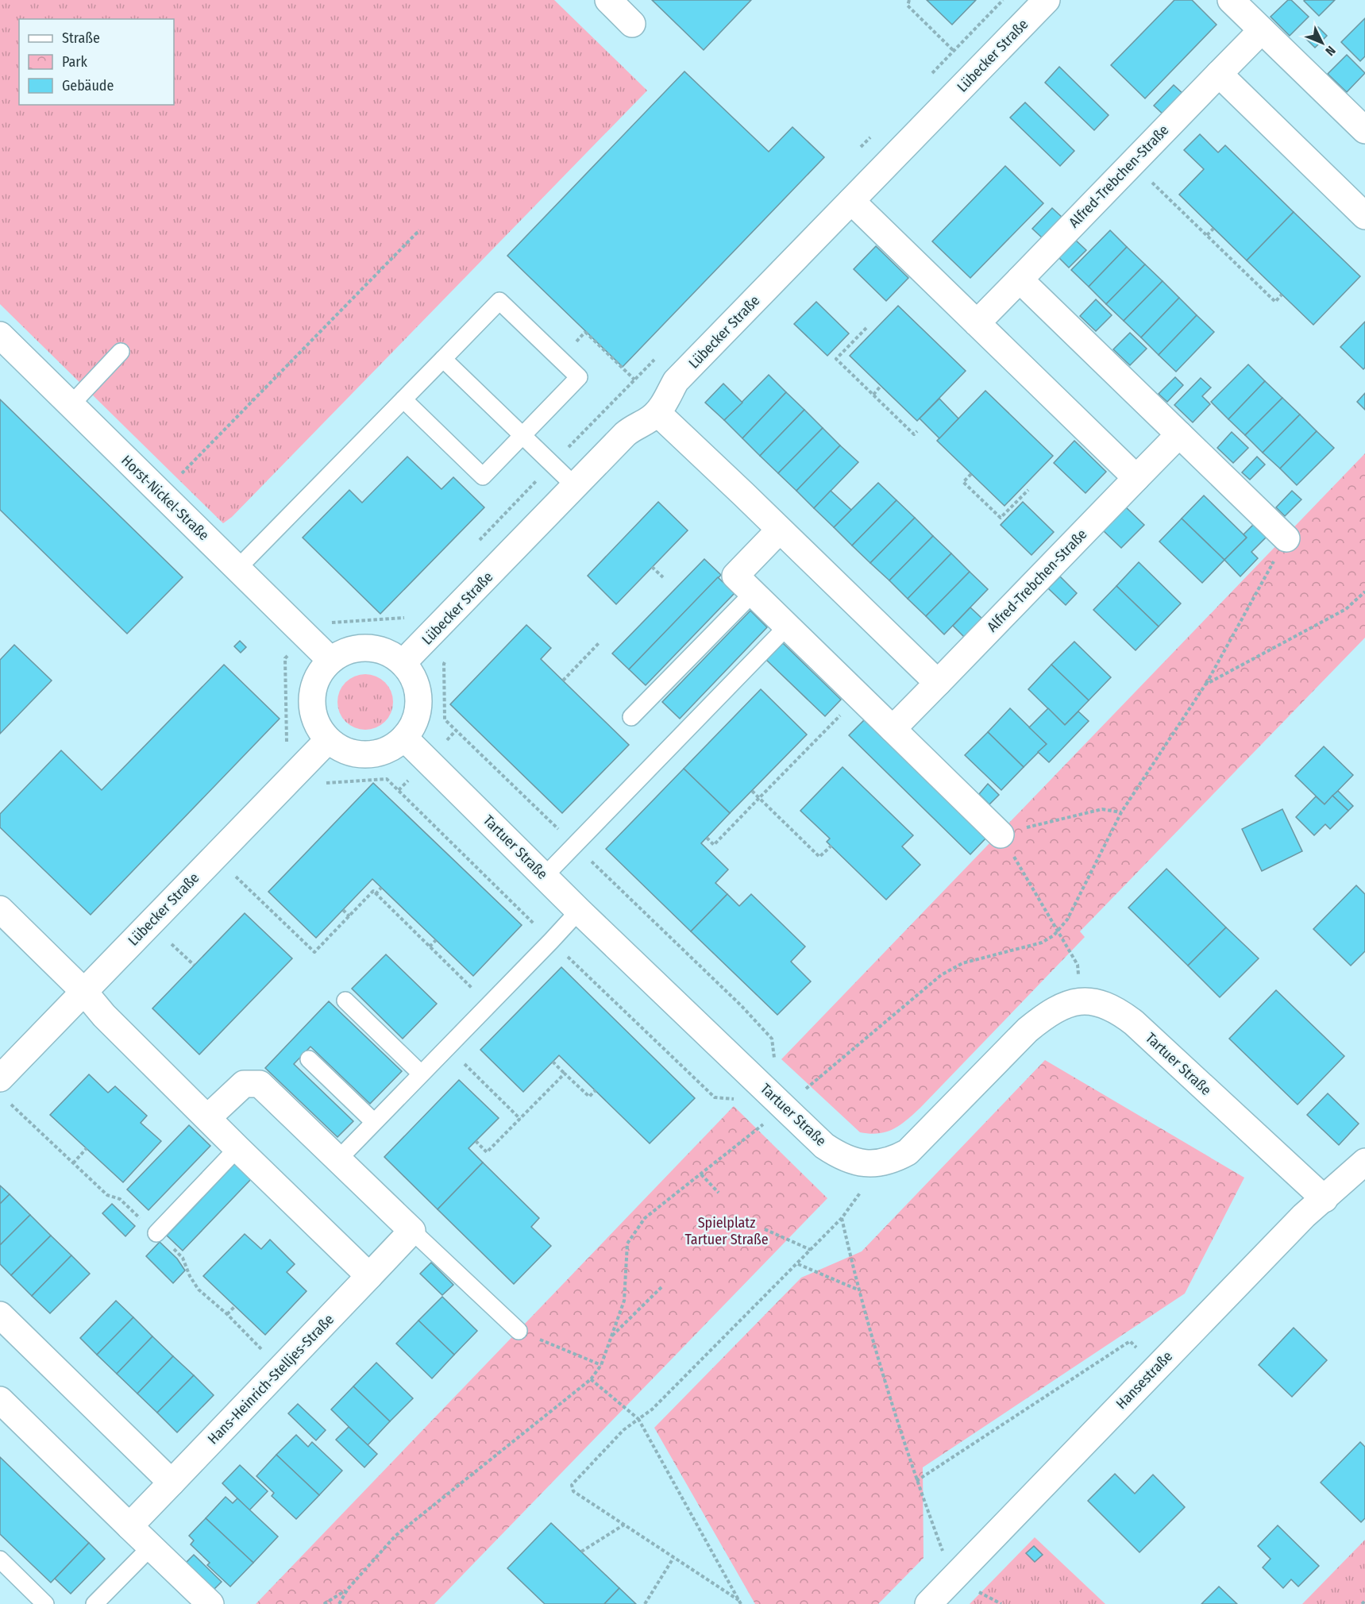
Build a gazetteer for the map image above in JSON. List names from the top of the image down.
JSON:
{
  "streets": {
    "street": [
      "Lübecker Straße",
      "Alfred-Trebchen-Straße",
      "Horst-Nickel-Straße",
      "Tartuer Straße",
      "Hans-Heinrich-Stelljes-Straße",
      "Hansestraße"
    ]
  },
  "crossings": [
    ["Lübecker Straße", "Horst-Nickel-Straße"],
    ["Lübecker Straße", "Tartuer Straße"],
    ["Horst-Nickel-Straße", "Tartuer Straße"],
    ["Tartuer Straße", "Hansestraße"]
  ],
  "parks": ["Spielplatz Tartuer Straße"],
  "legend": ["Straße", "Park", "Gebäude"],
  "north": "bottom right"
}
